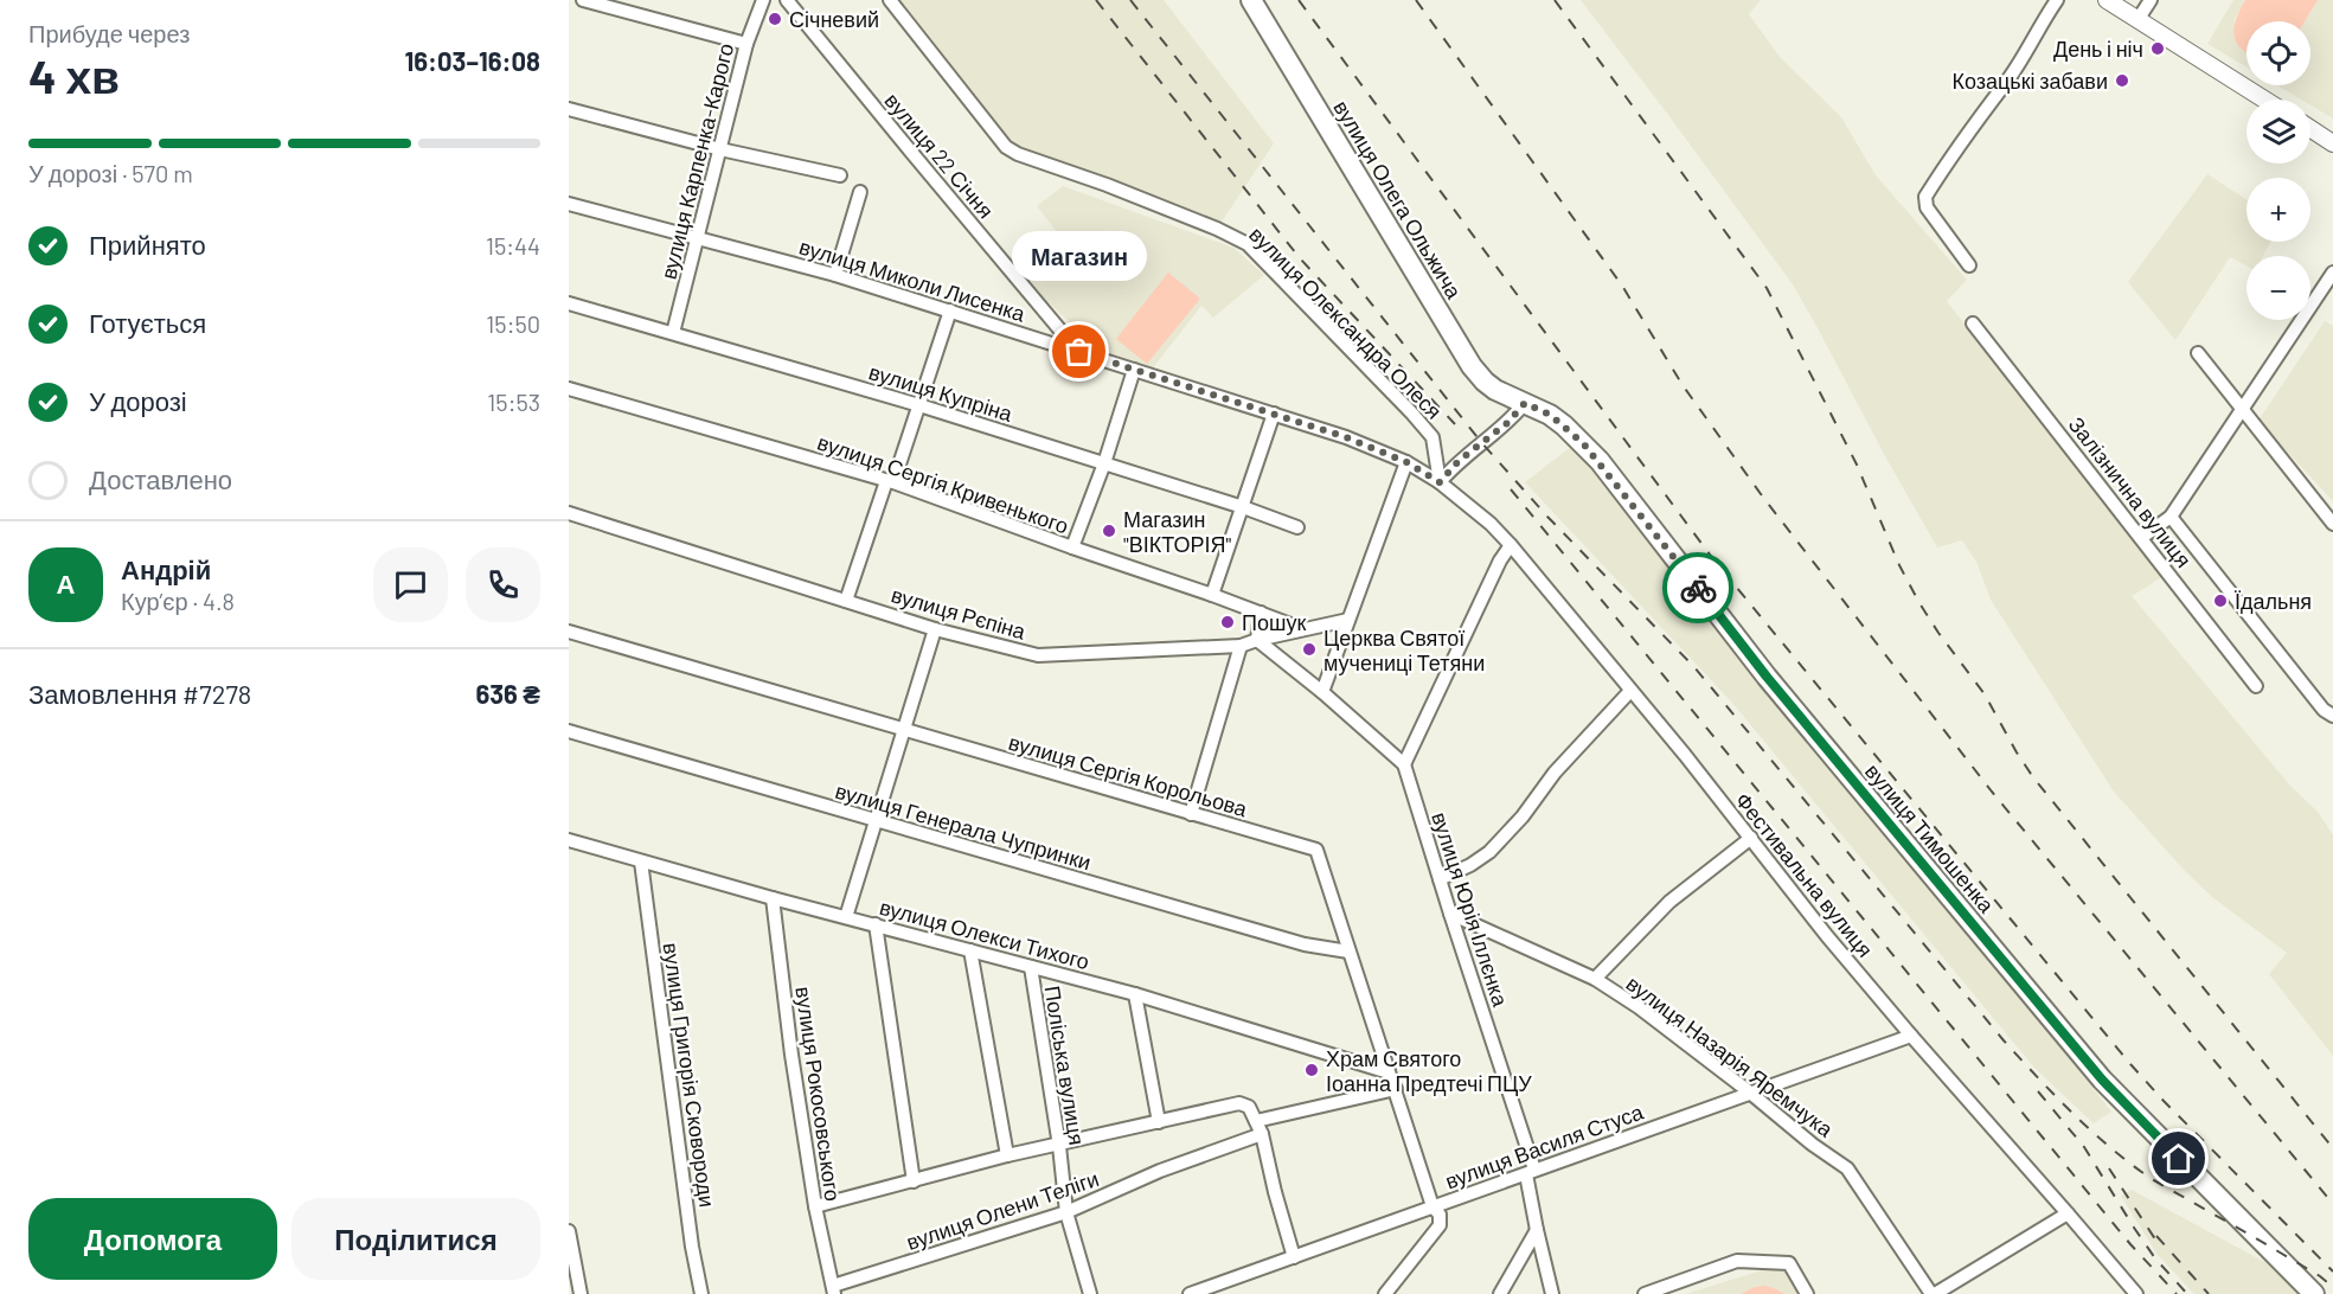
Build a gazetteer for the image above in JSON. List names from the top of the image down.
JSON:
{
  "streets": {
    "highway": ["вулиця Олега Ольжича", "вулиця Тимошенка"],
    "street": [
      "вулиця 22 Січня",
      "вулиця Карпенка-Карого",
      "вулиця Миколи Лисенка",
      "вулиця Олександра Олеся",
      "вулиця Купріна",
      "вулиця Сергія Кривенького",
      "Залізнична вулиця",
      "вулиця Рєпіна",
      "вулиця Сергія Корольова",
      "вулиця Генерала Чупринки",
      "Фестивальна вулиця",
      "вулиця Юрія Іллєнка",
      "вулиця Олекси Тихого",
      "вулиця Назарія Яремчука",
      "Поліська вулиця",
      "вулиця Григорія Сковороди",
      "вулиця Рокосовського",
      "вулиця Василя Стуса",
      "вулиця Олени Теліги"
    ]
  },
  "crossings": [
    ["вулиця 22 Січня", "вулиця Миколи Лисенка"],
    ["вулиця Карпенка-Карого", "вулиця Миколи Лисенка"],
    ["вулиця Карпенка-Карого", "вулиця Купріна"],
    ["вулиця Олега Ольжича", "вулиця Тимошенка"],
    ["вулиця Миколи Лисенка", "вулиця Олександра Олеся"],
    ["вулиця Миколи Лисенка", "Фестивальна вулиця"],
    ["вулиця Олександра Олеся", "Фестивальна вулиця"],
    ["вулиця Сергія Кривенького", "вулиця Рєпіна"],
    ["вулиця Сергія Корольова", "вулиця Генерала Чупринки"],
    ["вулиця Сергія Корольова", "вулиця Олекси Тихого"],
    ["вулиця Сергія Корольова", "вулиця Василя Стуса"],
    ["Фестивальна вулиця", "вулиця Василя Стуса"],
    ["вулиця Юрія Іллєнка", "вулиця Назарія Яремчука"],
    ["вулиця Юрія Іллєнка", "вулиця Василя Стуса"],
    ["вулиця Олекси Тихого", "Поліська вулиця"],
    ["вулиця Олекси Тихого", "вулиця Григорія Сковороди"],
    ["вулиця Олекси Тихого", "вулиця Рокосовського"],
    ["вулиця Назарія Яремчука", "вулиця Василя Стуса"],
    ["Поліська вулиця", "вулиця Олени Теліги"],
    ["вулиця Рокосовського", "вулиця Олени Теліги"]
  ],
  "places": [
    "Січневий",
    "День і ніч",
    "Козацькі забави",
    "Магазин",
    "Магазин \"ВІКТОРІЯ\"",
    "Їдальня",
    "Пошук",
    "Церква Святої мучениці Тетяни",
    "Храм Святого Іоанна Предтечі ПЦУ"
  ],
  "page": {
    "heading": ["4 хв", "Прибуде через", "16:03–16:08"],
    "panel": [
      "Андрій",
      "Кур’єр · 4.8",
      "Замовлення #7278",
      "636 ₴"
    ],
    "map_buttons": ["+", "−"],
    "bar": "У дорозі · 570 m",
    "list": [
      ["Прийнято", "15:44"],
      ["Готується", "15:50"],
      ["У дорозі", "15:53"],
      "Доставлено"
    ],
    "bubble": "Магазин",
    "round": "А",
    "buttons": ["Допомога", "Поділитися"]
  }
}
